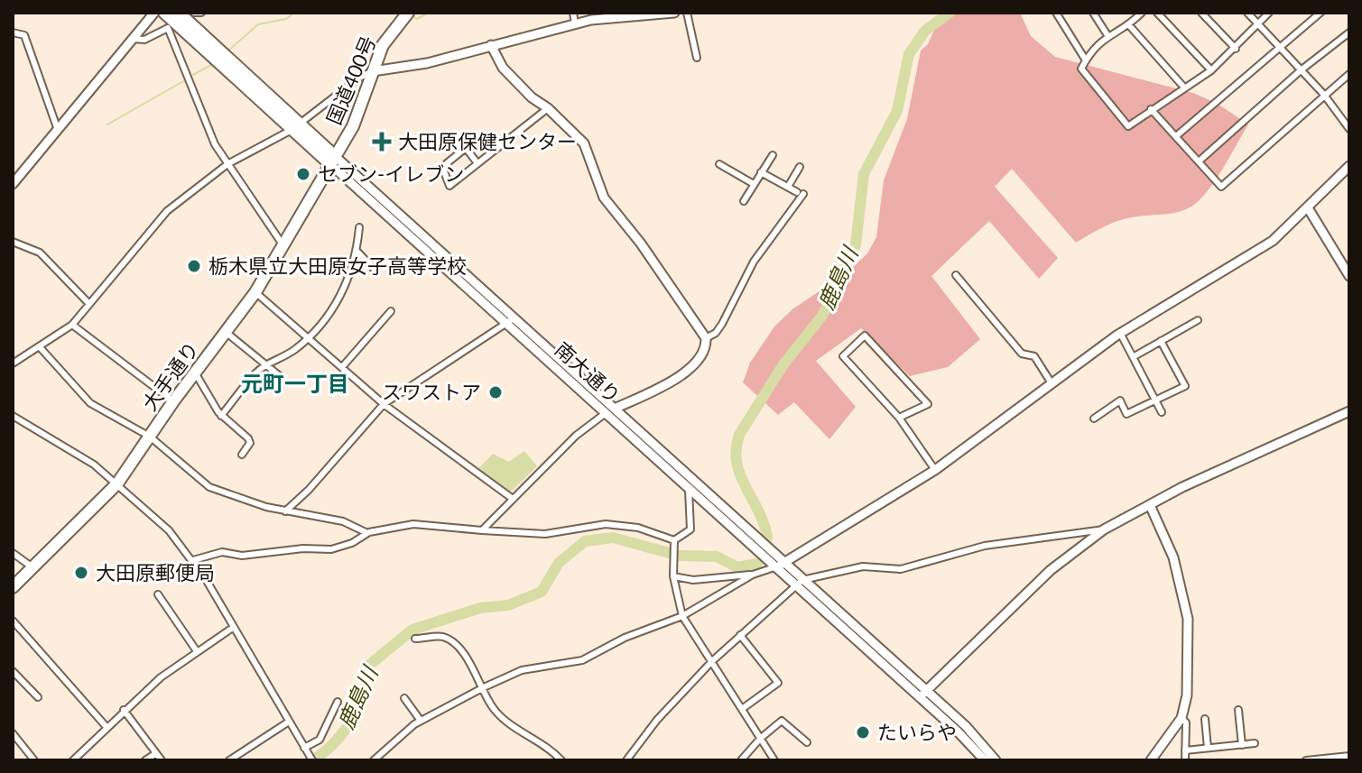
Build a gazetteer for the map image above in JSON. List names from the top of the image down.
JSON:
{
  "streets": {
    "highway": ["国道400号", "南大通り", "大手通り"]
  },
  "crossings": [
    ["国道400号", "南大通り"],
    ["国道400号", "大手通り"],
    ["南大通り", "大手通り"]
  ],
  "districts": ["元町一丁目"],
  "water": ["鹿島川"],
  "places": {
    "health": ["大田原保健センター"],
    "other": [
      "セブン-イレブン",
      "栃木県立大田原女子高等学校",
      "スワストア",
      "大田原郵便局",
      "たいらや"
    ]
  }
}
